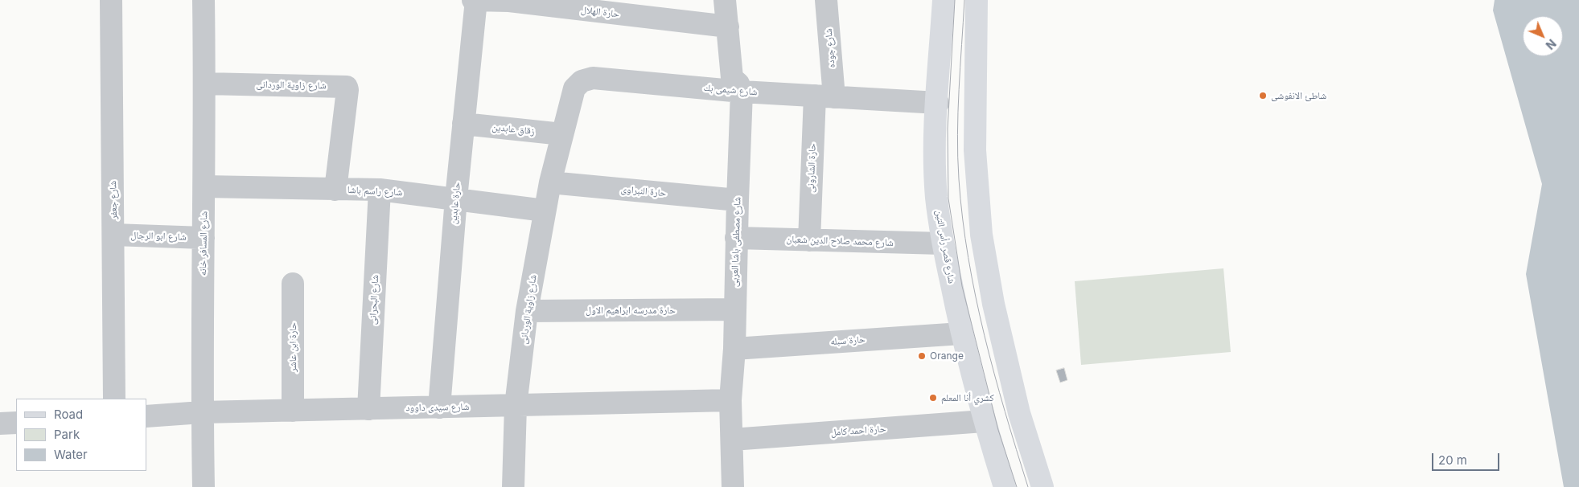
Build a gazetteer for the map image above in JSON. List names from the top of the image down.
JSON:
{
  "streets": {
    "main road": ["شارع قصر رأس التين"],
    "street": [
      "حارة الهلال",
      "شارع جوده",
      "شارع زاوية الوردانى",
      "شارع شيمى بك",
      "زقاق عابدين",
      "حارة الشارونى",
      "شارع راسم باشا",
      "حارة النبراوى",
      "شارع جعفر",
      "حارة عابدين",
      "شارع ابو الرجال",
      "شارع محمد صلاح الدين شعبان",
      "شارع مصطفى باشا العربى",
      "شارع المسافر خانه",
      "شارع البحرانى",
      "حارة مدرسه ابراهيم الاول",
      "حارة سبله",
      "حارة ابن عاشر",
      "شارع سيدى داوود",
      "حارة احمد كامل"
    ]
  },
  "crossings": [
    ["حارة الهلال", "حارة عابدين"],
    ["شارع جوده", "شارع شيمى بك"],
    ["شارع جوده", "حارة الشارونى"],
    ["شارع زاوية الوردانى", "شارع شيمى بك"],
    ["شارع زاوية الوردانى", "زقاق عابدين"],
    ["شارع زاوية الوردانى", "شارع راسم باشا"],
    ["شارع زاوية الوردانى", "حارة النبراوى"],
    ["شارع زاوية الوردانى", "شارع المسافر خانه"],
    ["شارع زاوية الوردانى", "حارة مدرسه ابراهيم الاول"],
    ["شارع زاوية الوردانى", "شارع سيدى داوود"],
    ["شارع شيمى بك", "زقاق عابدين"],
    ["شارع شيمى بك", "حارة الشارونى"],
    ["شارع شيمى بك", "شارع مصطفى باشا العربى"],
    ["شارع شيمى بك", "شارع قصر رأس التين"],
    ["زقاق عابدين", "حارة عابدين"],
    ["حارة الشارونى", "شارع محمد صلاح الدين شعبان"],
    ["شارع راسم باشا", "حارة عابدين"],
    ["شارع راسم باشا", "شارع المسافر خانه"],
    ["شارع راسم باشا", "شارع البحرانى"],
    ["حارة النبراوى", "شارع مصطفى باشا العربى"],
    ["شارع جعفر", "شارع ابو الرجال"],
    ["حارة عابدين", "شارع سيدى داوود"],
    ["شارع ابو الرجال", "شارع المسافر خانه"],
    ["شارع محمد صلاح الدين شعبان", "شارع مصطفى باشا العربى"],
    ["شارع محمد صلاح الدين شعبان", "شارع قصر رأس التين"],
    ["شارع مصطفى باشا العربى", "حارة مدرسه ابراهيم الاول"],
    ["شارع مصطفى باشا العربى", "حارة سبله"],
    ["شارع مصطفى باشا العربى", "شارع سيدى داوود"],
    ["شارع مصطفى باشا العربى", "حارة احمد كامل"],
    ["شارع المسافر خانه", "شارع سيدى داوود"],
    ["شارع قصر رأس التين", "حارة سبله"],
    ["شارع قصر رأس التين", "حارة احمد كامل"],
    ["شارع البحرانى", "شارع سيدى داوود"],
    ["حارة ابن عاشر", "شارع سيدى داوود"]
  ],
  "places": ["شاطئ الانفوشى", "Orange", "كشري أنا المعلم"],
  "legend": ["Road", "Park", "Water"],
  "scale_bar": "20 m",
  "north": "bottom right"
}
